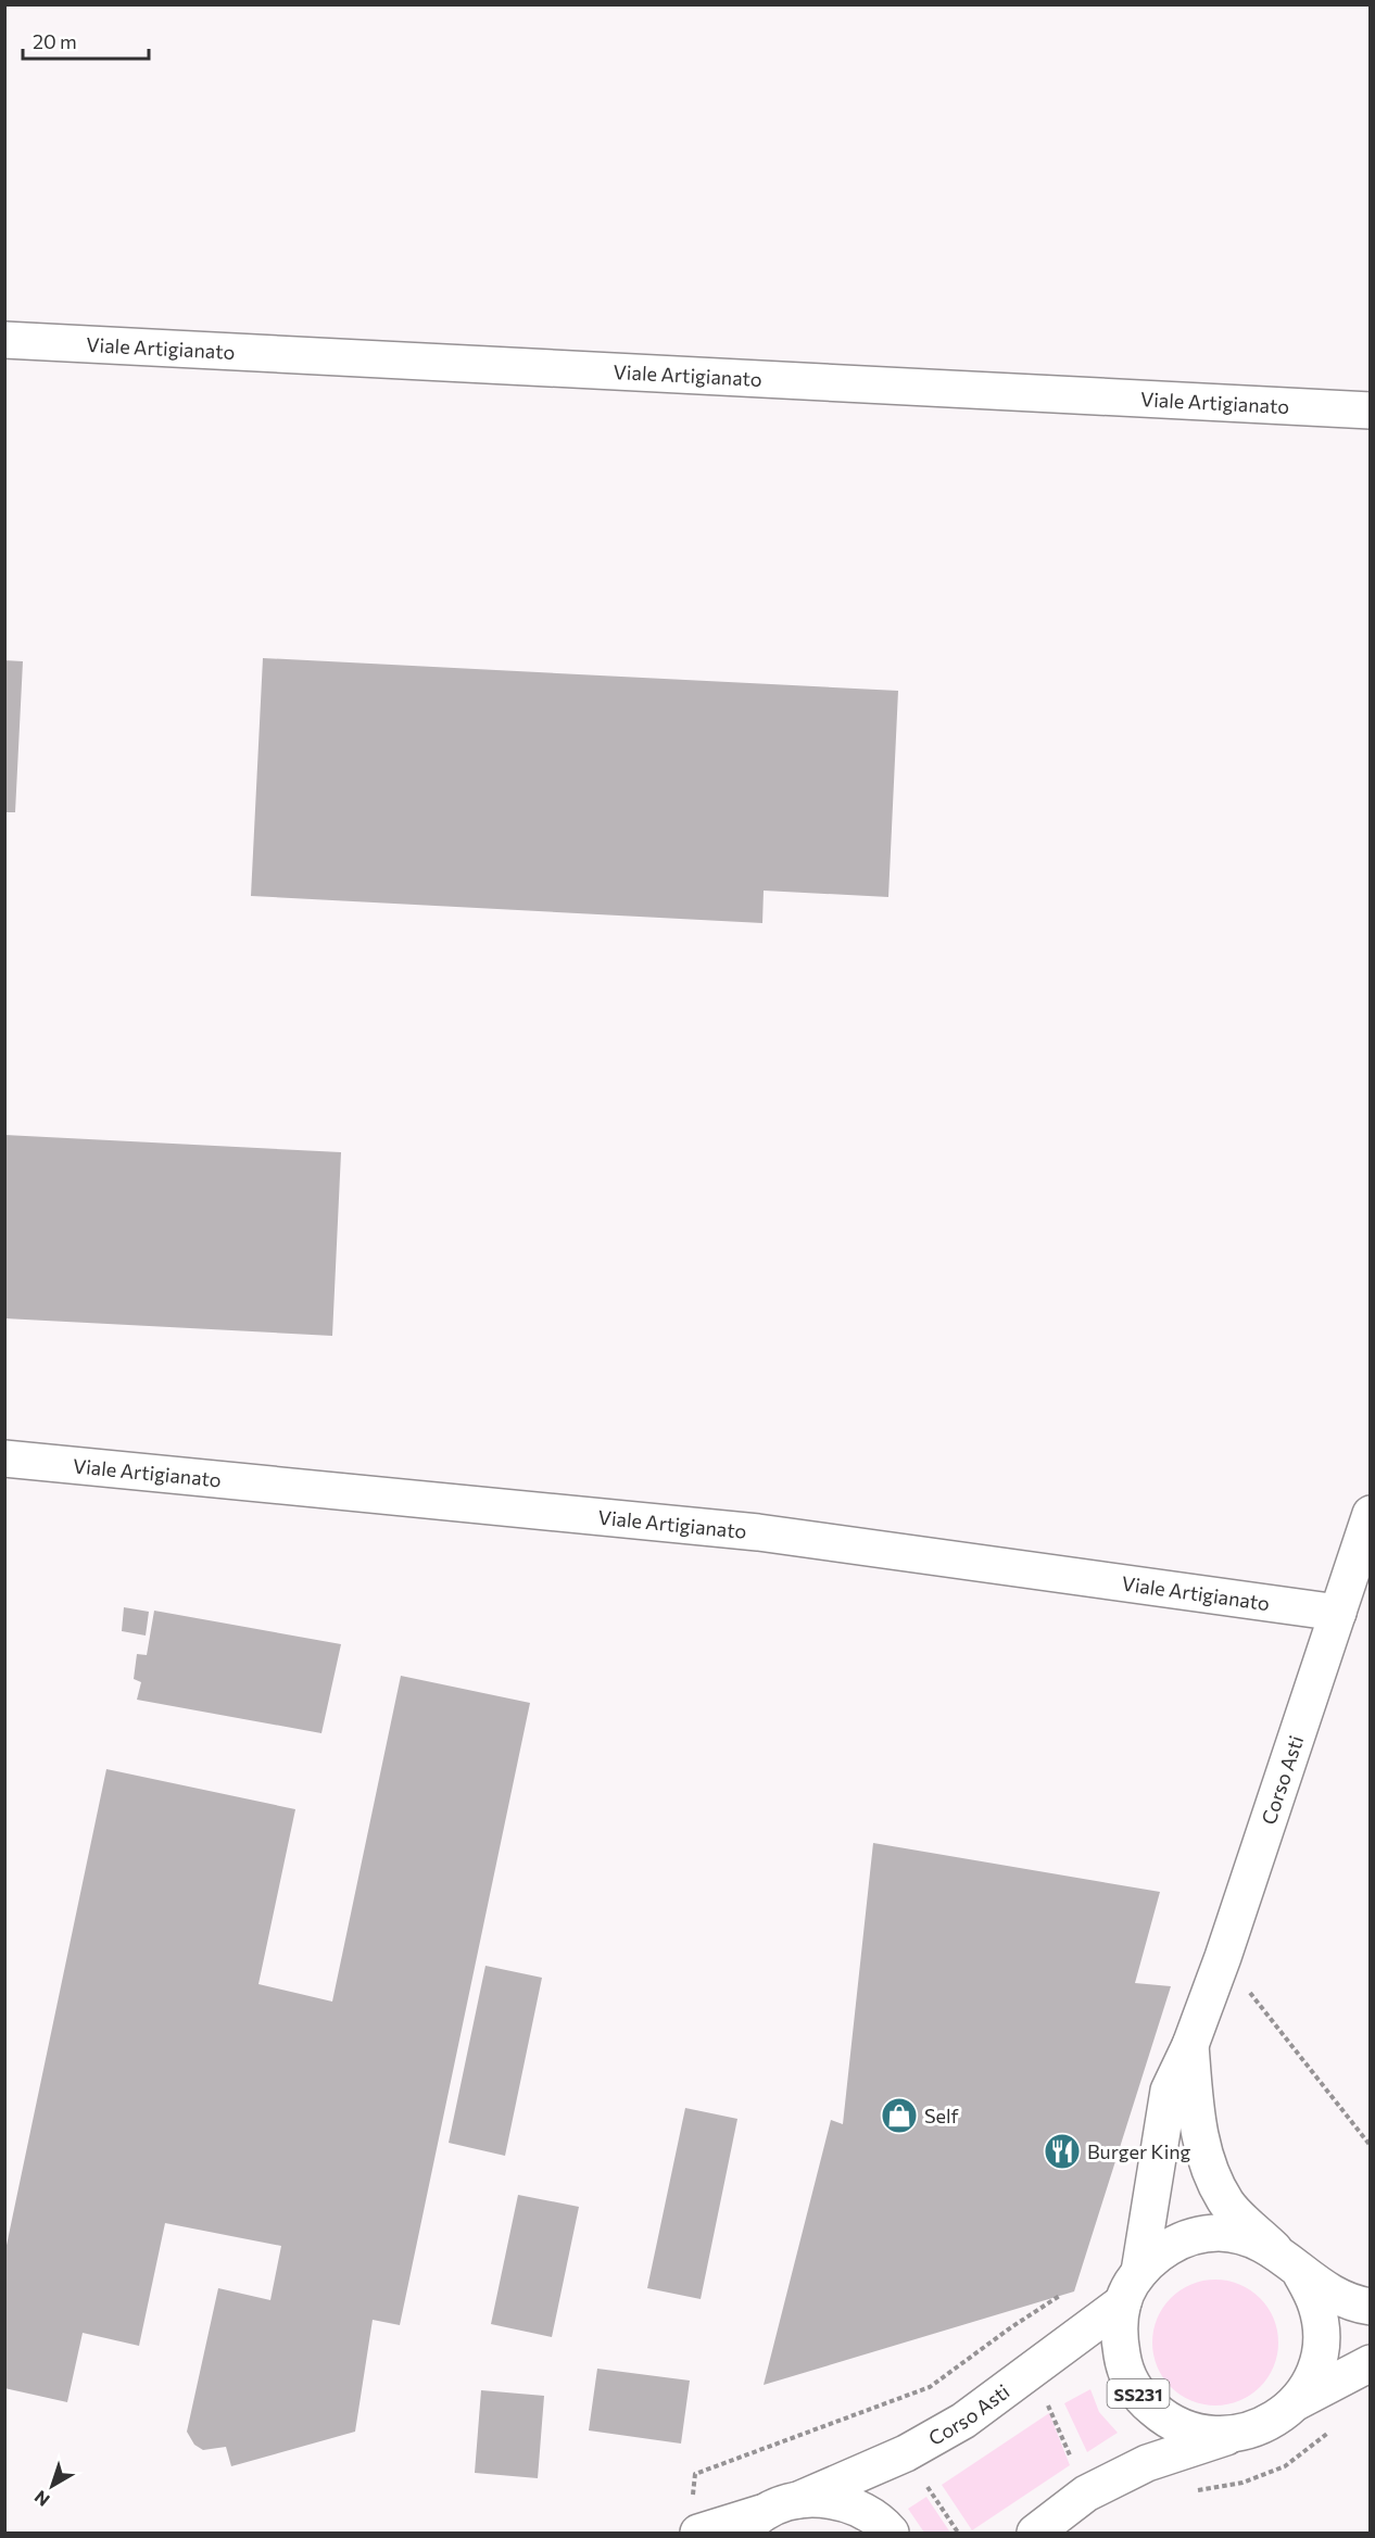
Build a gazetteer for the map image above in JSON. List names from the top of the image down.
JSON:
{
  "streets": {
    "street": ["Viale Artigianato", "Corso Asti", "SS231"]
  },
  "crossings": [
    ["Viale Artigianato", "Corso Asti"],
    ["Corso Asti", "SS231"]
  ],
  "places": {
    "shop": ["Self"],
    "restaurant": ["Burger King"]
  },
  "scale_bar": "20 m",
  "north": "bottom left"
}
